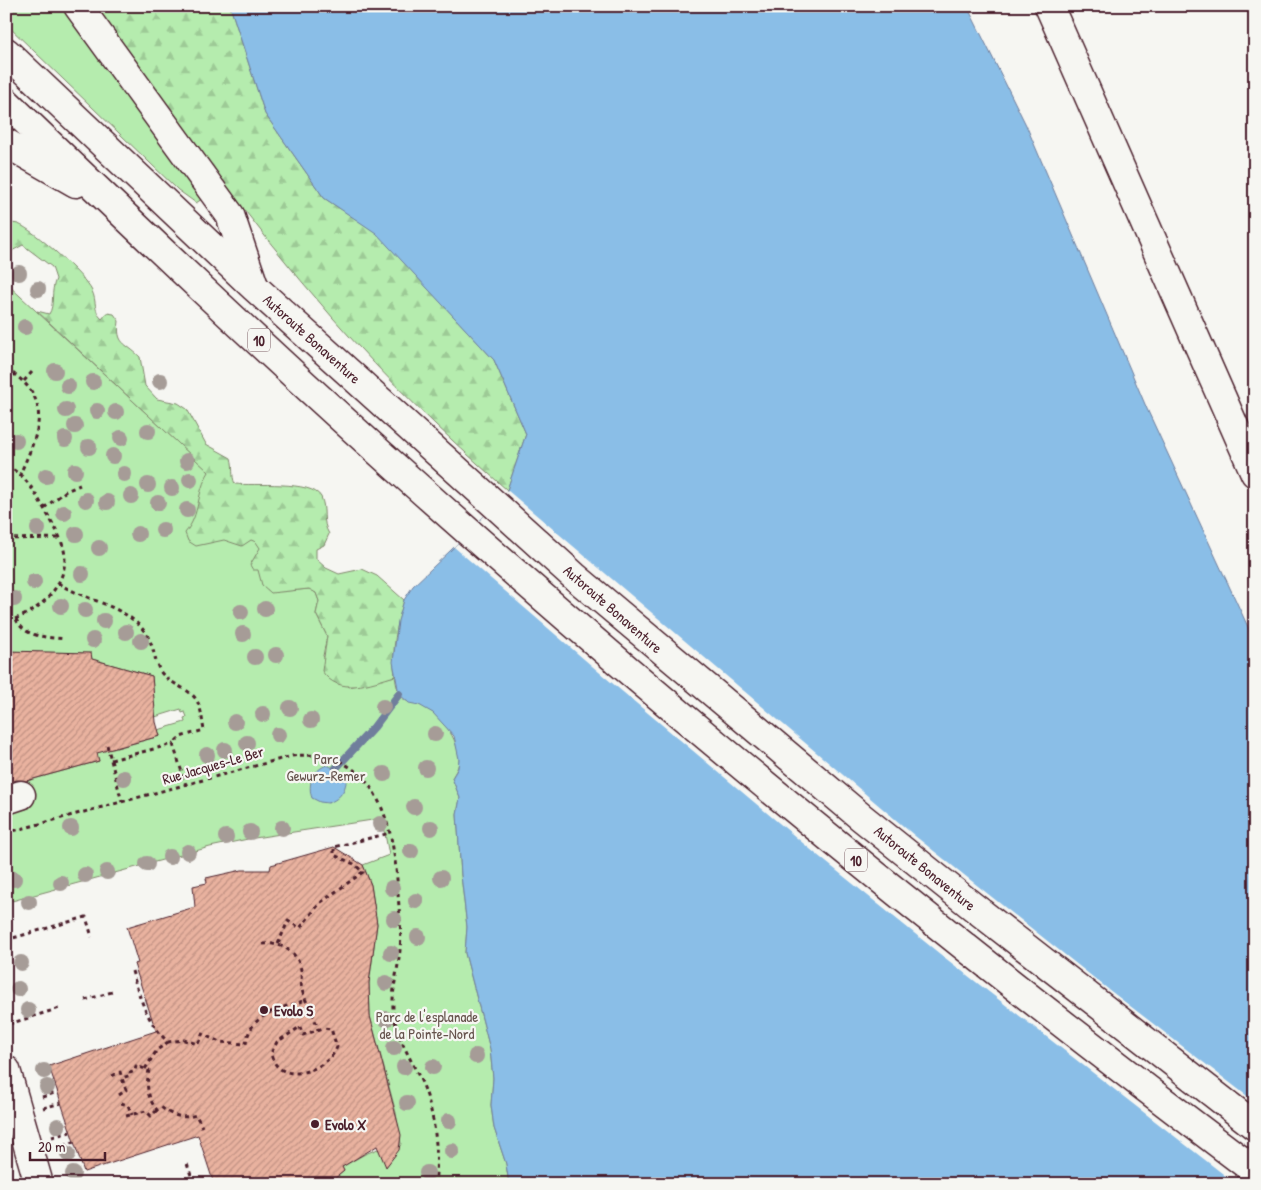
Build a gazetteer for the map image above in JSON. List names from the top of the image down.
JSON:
{
  "streets": {
    "main road": ["Autoroute Bonaventure", "10"],
    "path": ["Rue Jacques-Le Ber"]
  },
  "parks": ["Parc Gewurz-Remer", "Parc de l'esplanade de la Pointe-Nord"],
  "places": ["Evolo S", "Evolo X"],
  "scale_bar": "20 m"
}
